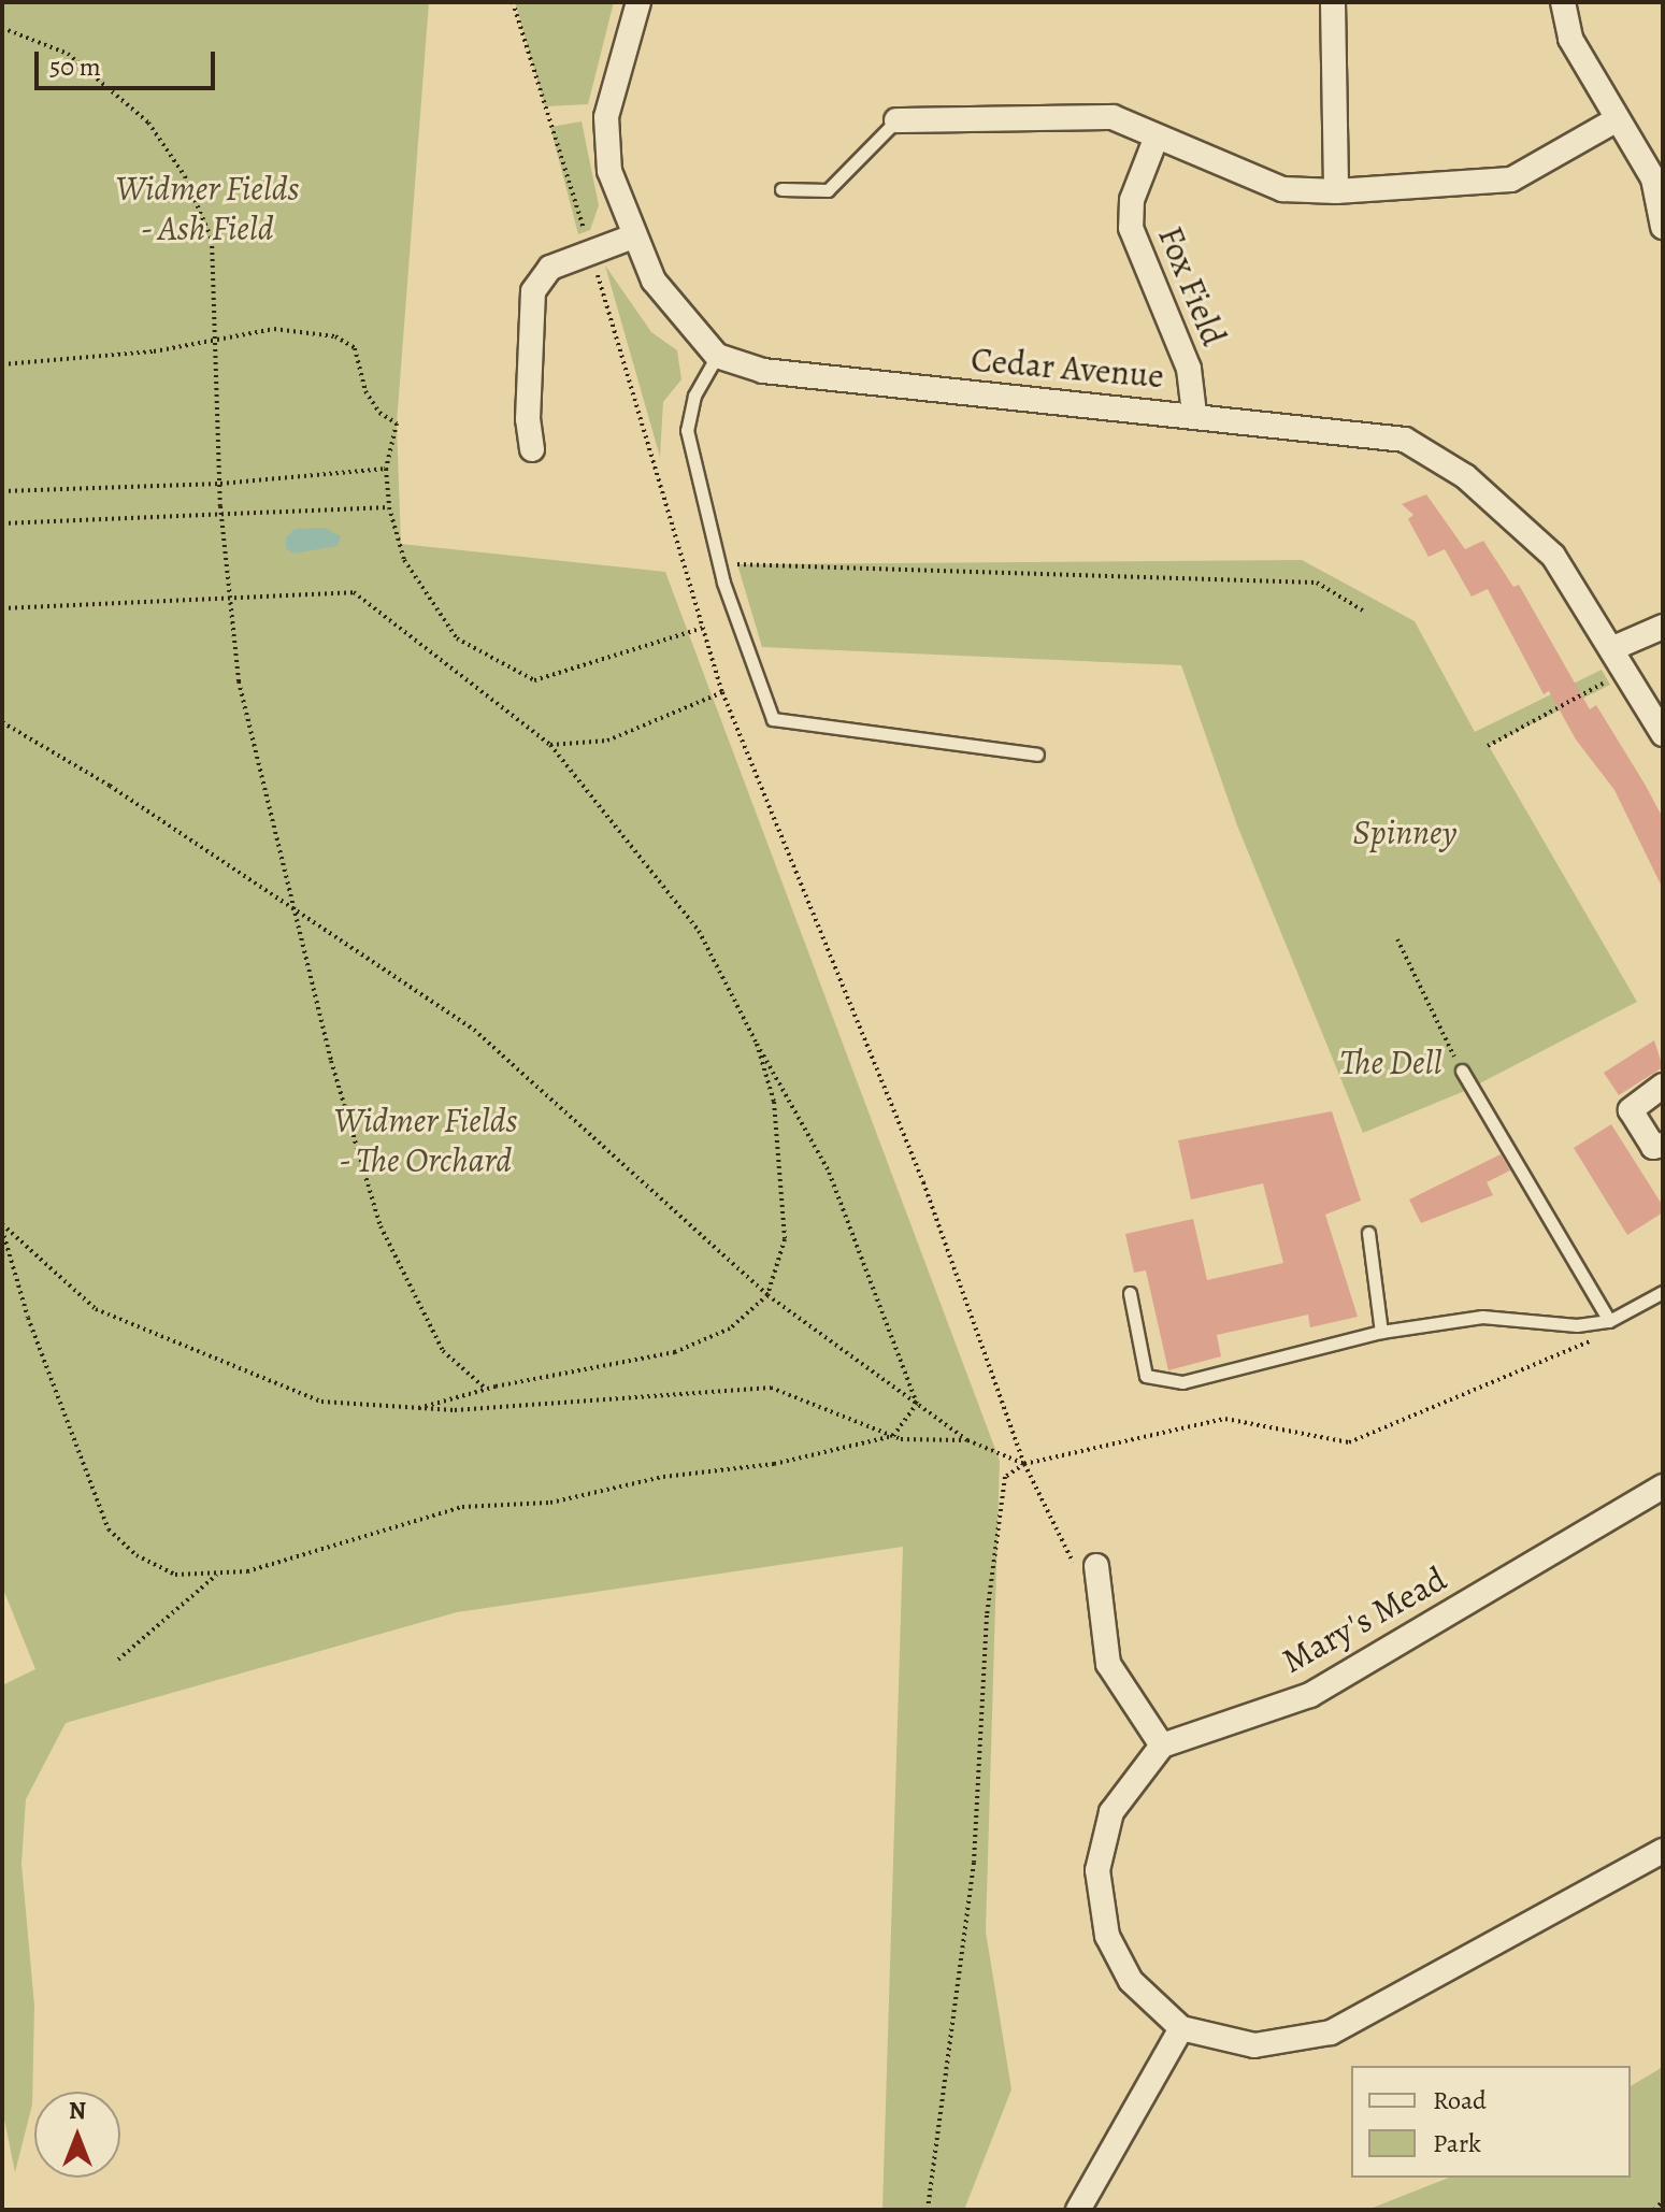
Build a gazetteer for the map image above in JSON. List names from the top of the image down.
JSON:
{
  "streets": {
    "street": ["Fox Field", "Cedar Avenue", "Mary's Mead"]
  },
  "crossings": [
    ["Fox Field", "Cedar Avenue"]
  ],
  "parks": [
    "Widmer Fields - Ash Field",
    "Spinney",
    "The Dell",
    "Widmer Fields - The Orchard"
  ],
  "legend": ["Road", "Park"],
  "scale_bar": "50 m",
  "north": "top"
}
